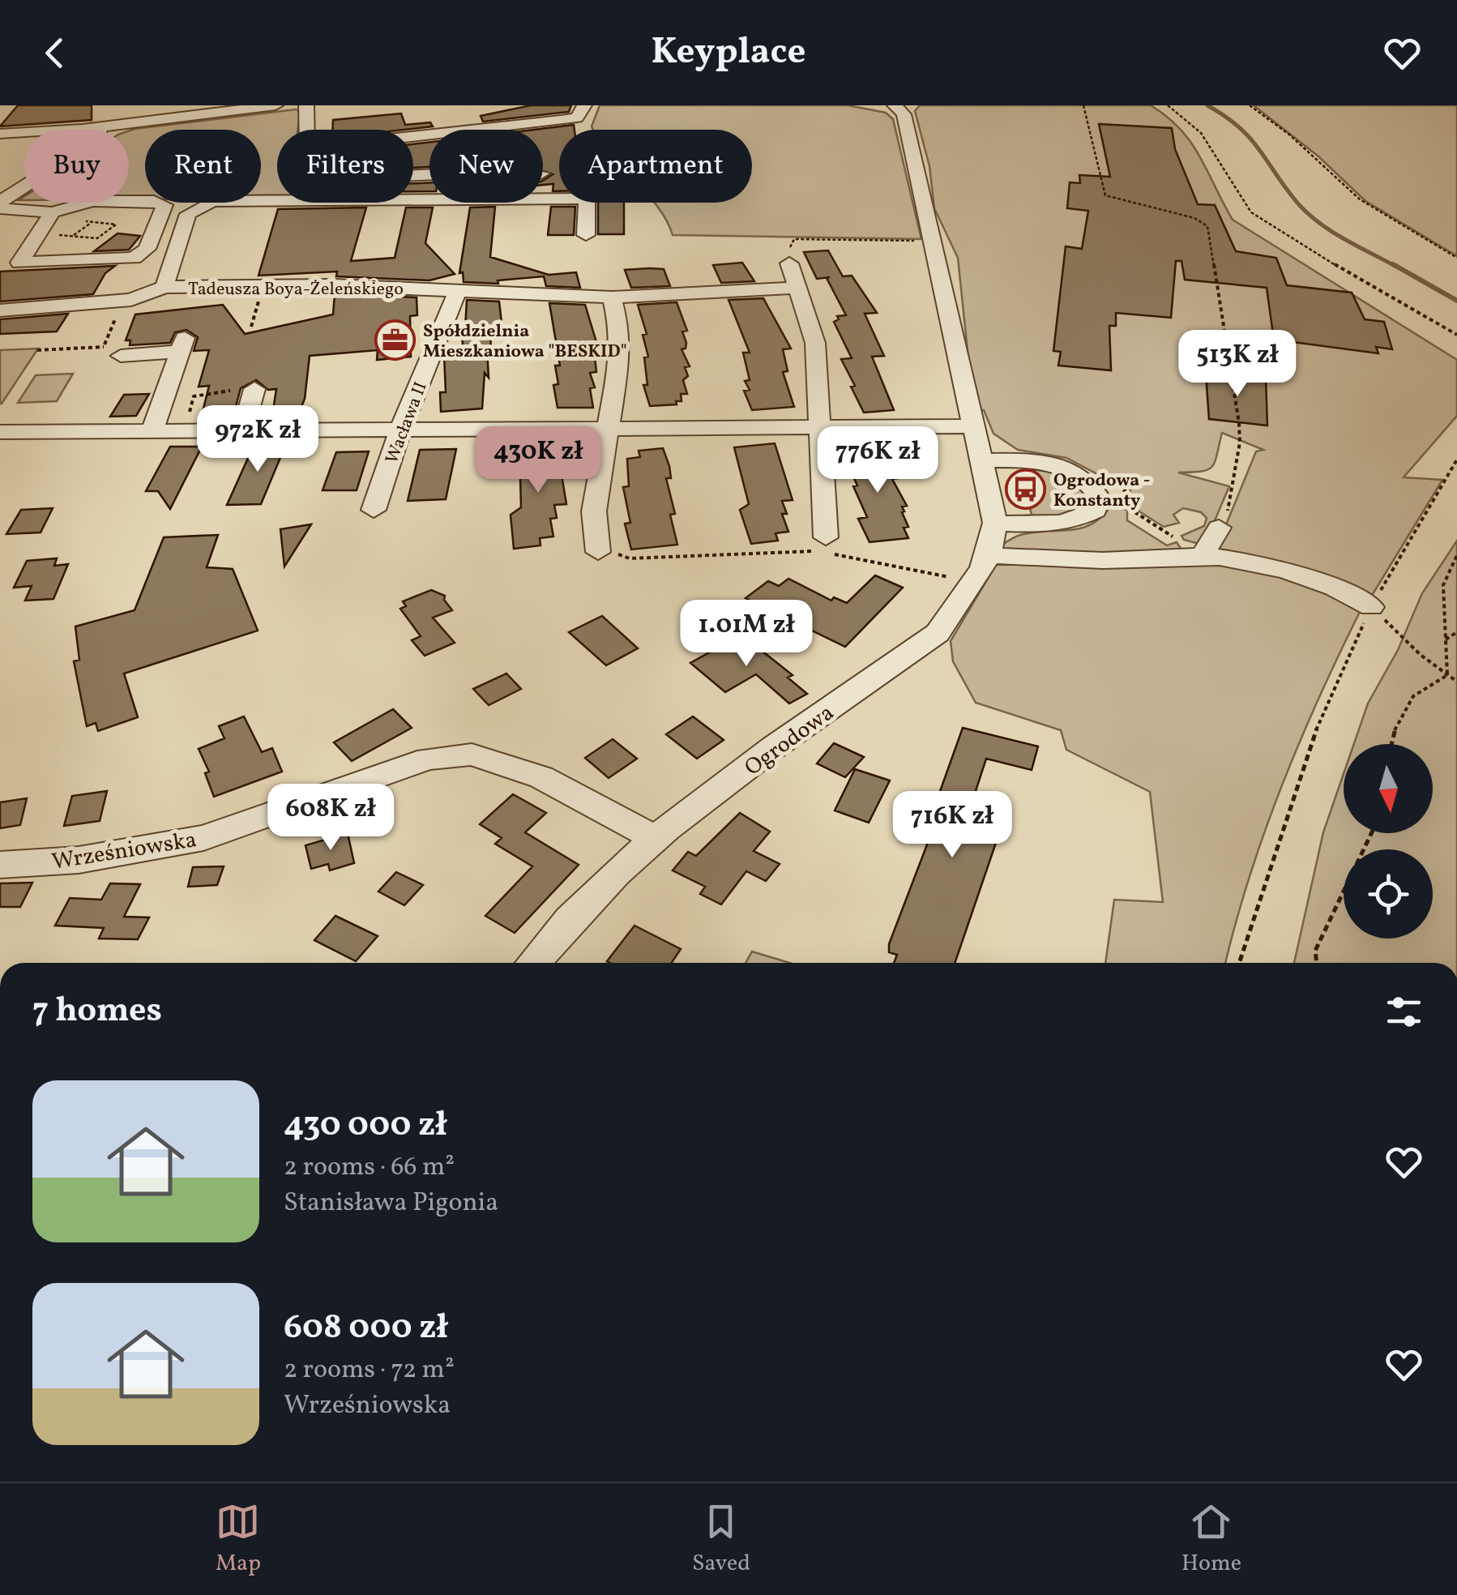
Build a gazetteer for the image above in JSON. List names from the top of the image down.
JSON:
{
  "streets": {
    "street": [
      "Tadeusza Boya-Żeleńskiego",
      "Wacława II",
      "Ogrodowa",
      "Wrześniowska"
    ]
  },
  "crossings": [
    ["Tadeusza Boya-Żeleńskiego", "Wacława II"],
    ["Ogrodowa", "Wrześniowska"]
  ],
  "places": {
    "office": ["Spółdzielnia Mieszkaniowa \"BESKID\""],
    "bus stop": ["Ogrodowa - Konstanty"]
  },
  "north": "bottom",
  "page": {
    "header": "Keyplace",
    "chip": [
      "Buy",
      "Rent",
      "Filters",
      "New",
      "Apartment"
    ],
    "price": [
      "513K zł",
      "972K zł",
      "430K zł",
      "776K zł",
      "1.01M zł",
      "608K zł",
      "716K zł"
    ],
    "heading": "7 homes",
    "list": [
      {
        "name": "430 000 zł",
        "note": "2 rooms · 66 m² · Stanisława Pigonia"
      },
      {
        "name": "608 000 zł",
        "note": "2 rooms · 72 m² · Wrześniowska"
      }
    ],
    "tabs": ["Map", "Saved", "Home"]
  }
}
